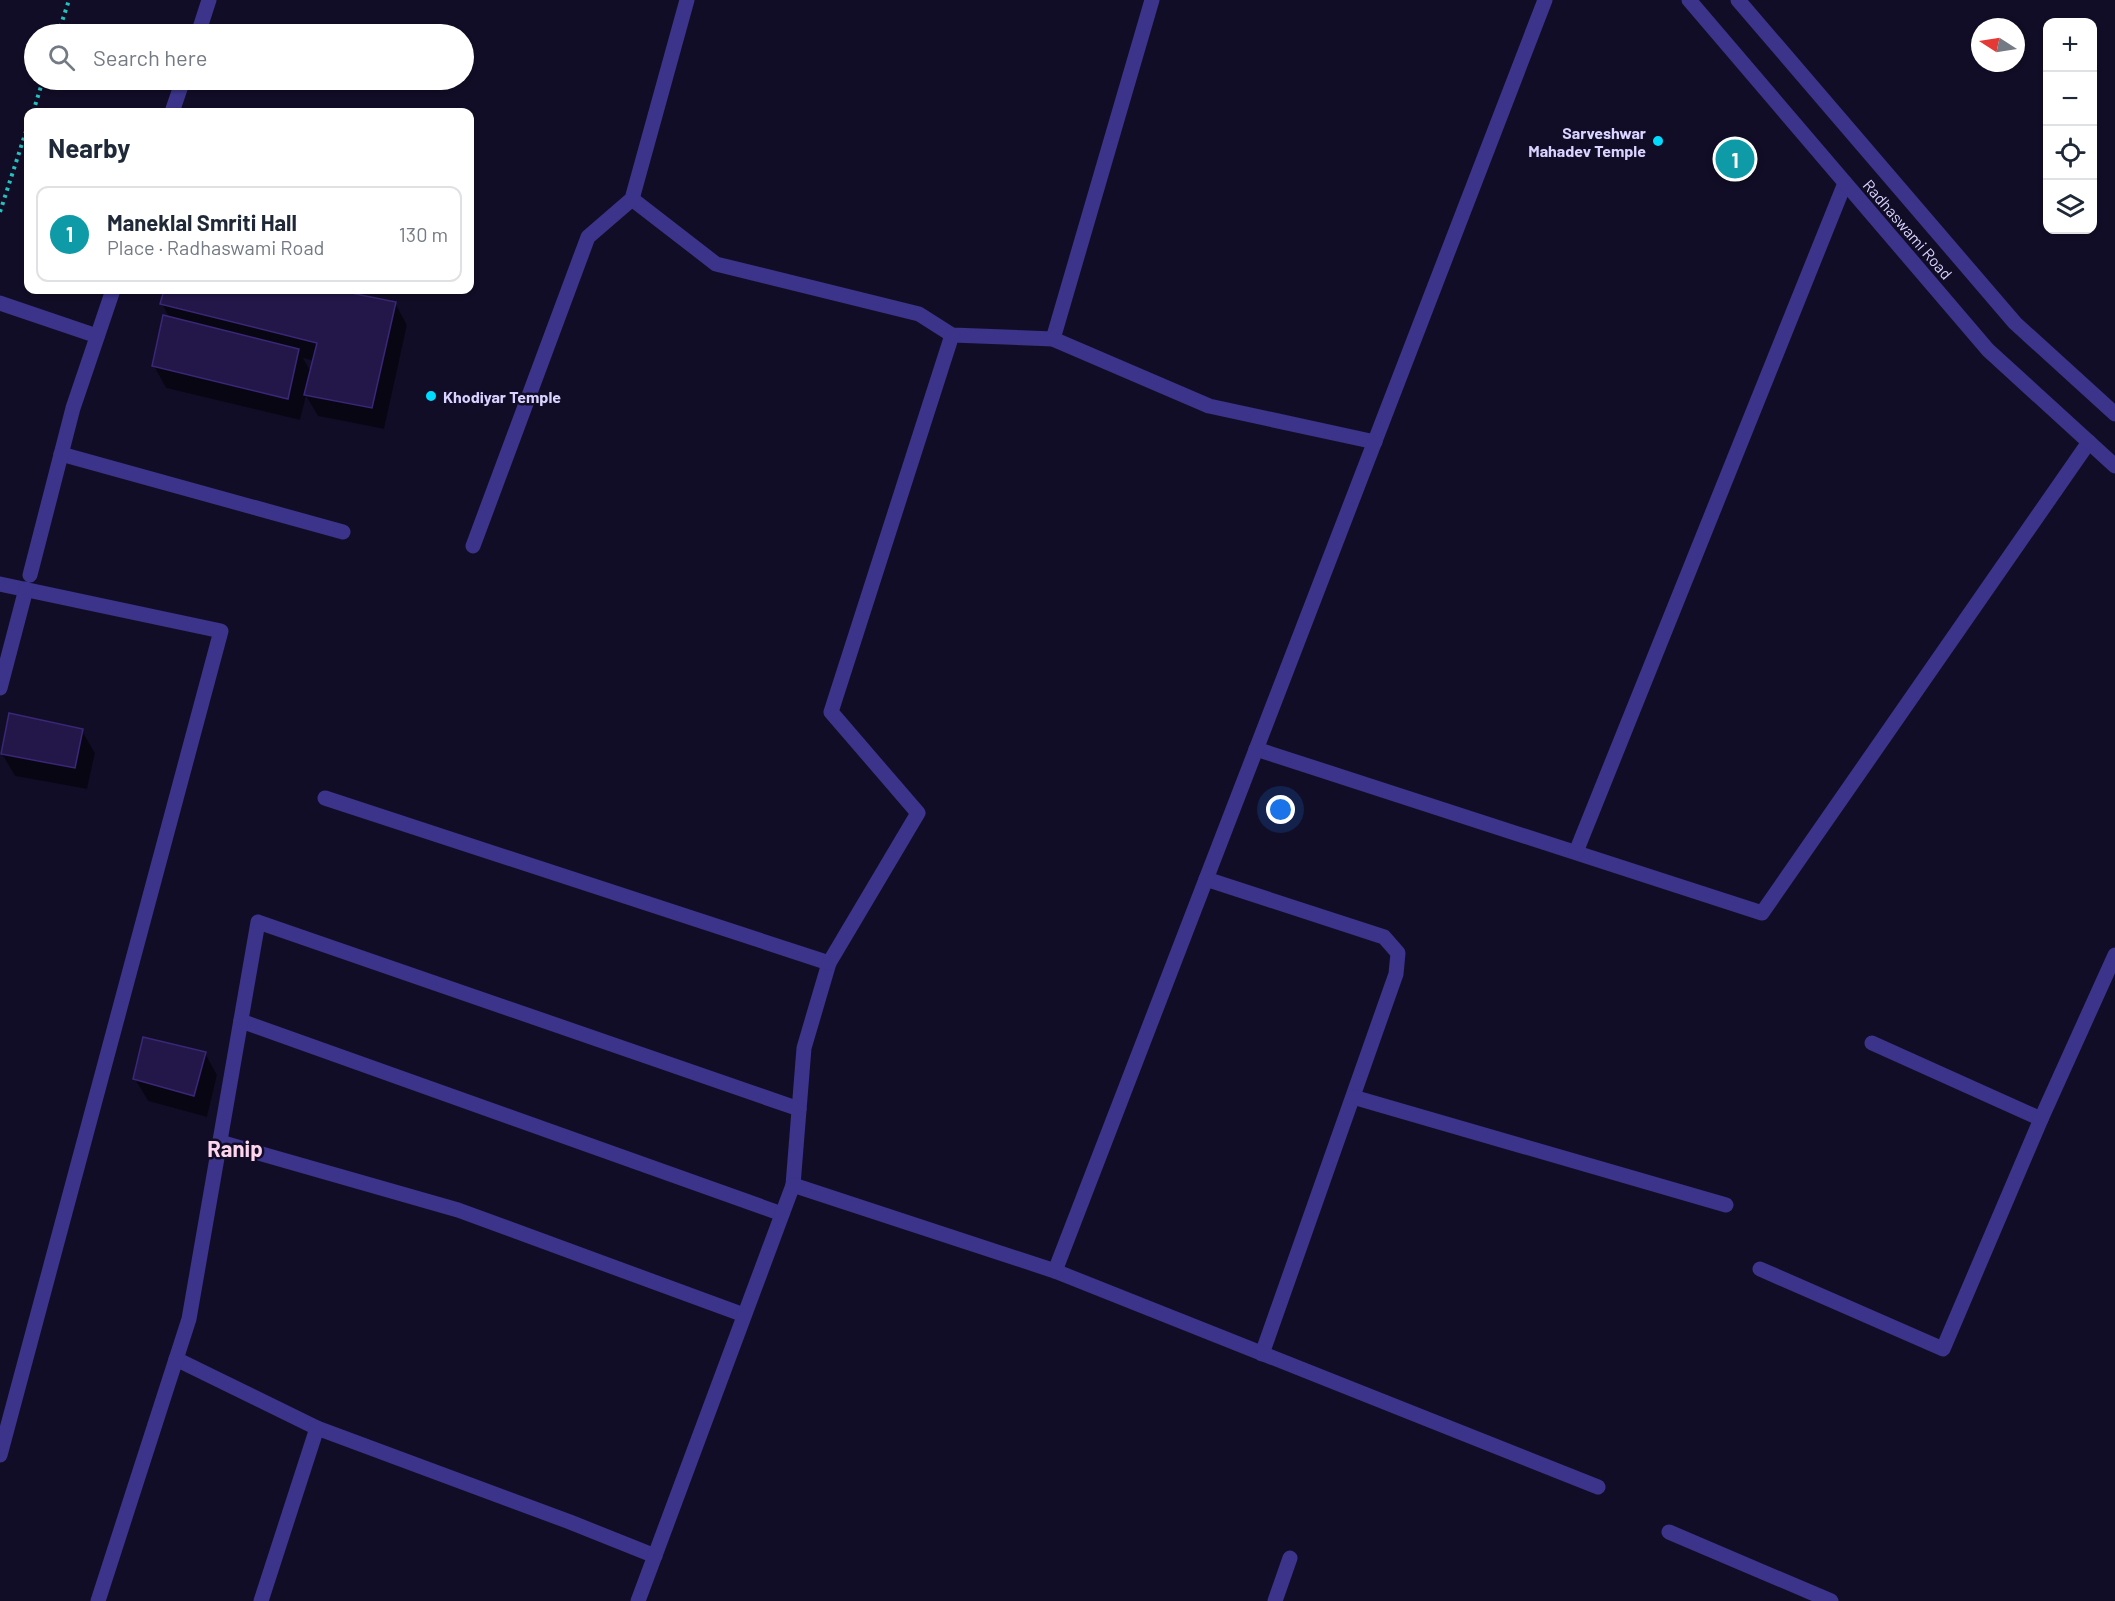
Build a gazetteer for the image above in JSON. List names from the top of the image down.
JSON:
{
  "streets": {
    "street": ["Radhaswami Road"]
  },
  "districts": ["Ranip"],
  "places": ["Sarveshwar Mahadev Temple", "Khodiyar Temple"],
  "north": "left",
  "page": {
    "map_buttons": ["+", "−"],
    "search": "Search here",
    "heading": "Nearby",
    "pins": "1",
    "list": [
      {
        "mark": "1",
        "name": "Maneklal Smriti Hall",
        "note": "Place · Radhaswami Road",
        "value": "130 m"
      }
    ]
  }
}
